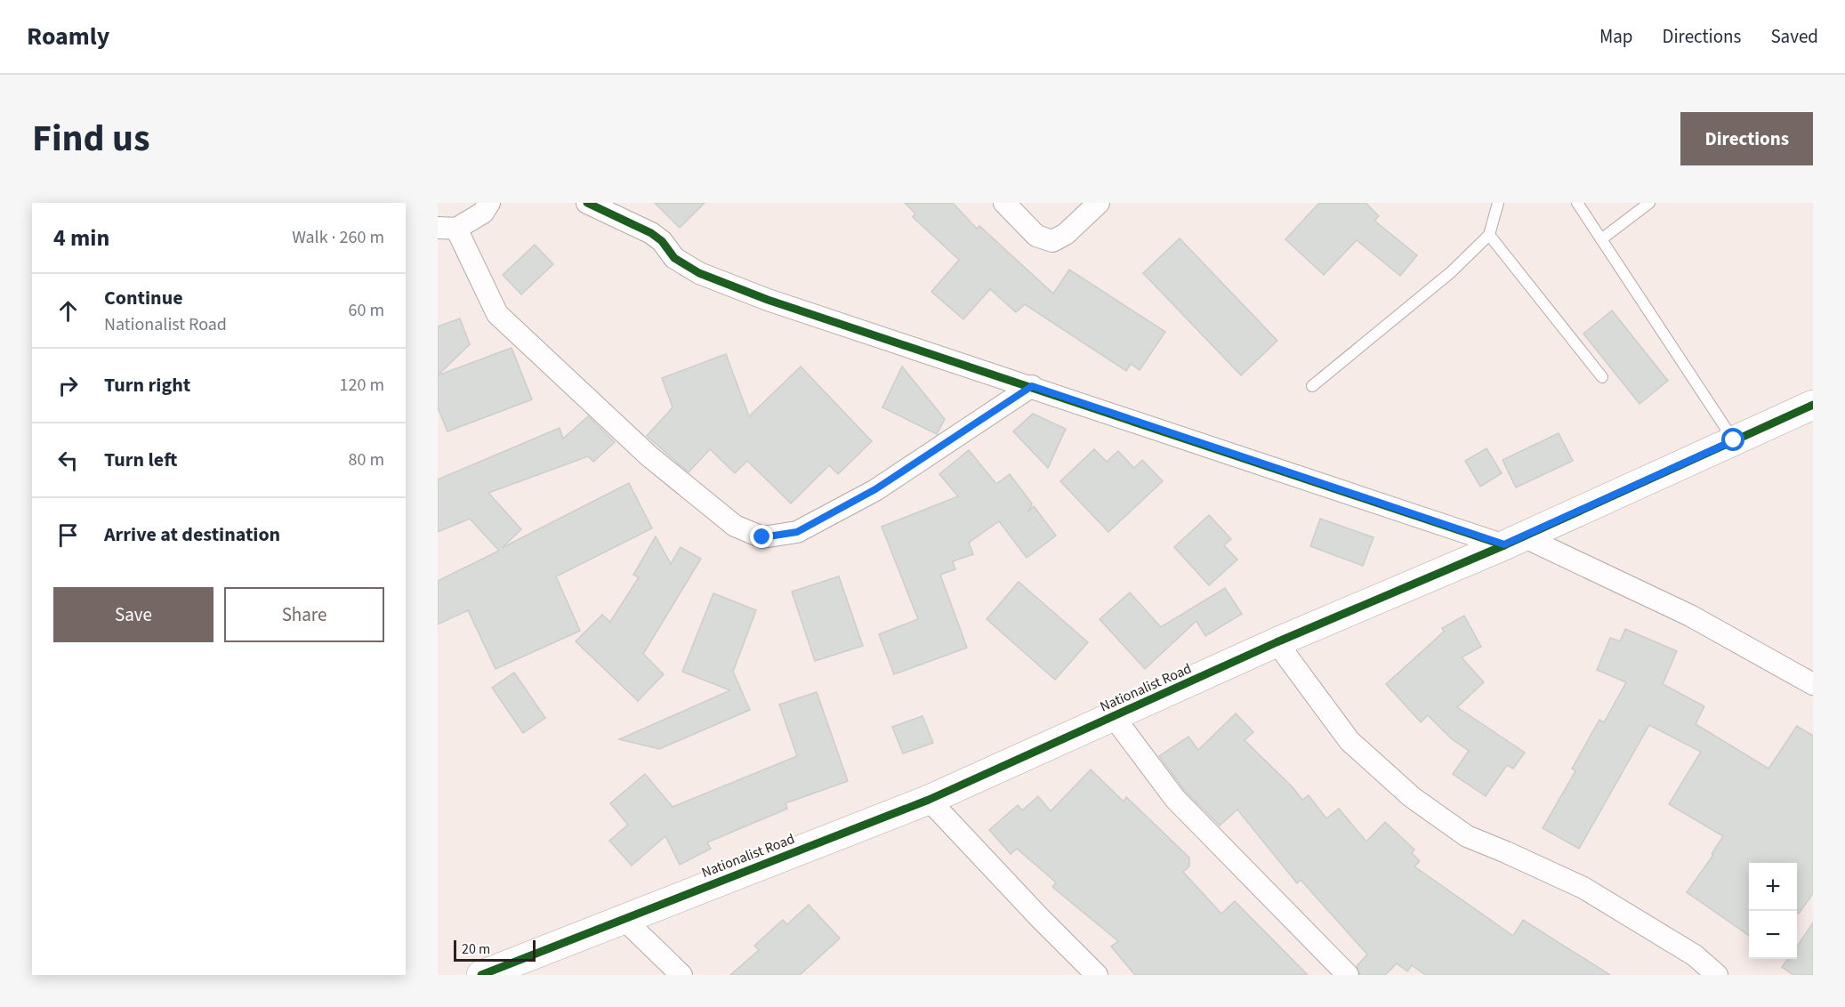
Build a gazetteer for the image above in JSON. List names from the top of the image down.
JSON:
{
  "streets": {
    "street": ["Nationalist Road"]
  },
  "scale_bar": "20 m",
  "page": {
    "header": "Roamly",
    "nav": ["Map", "Directions", "Saved"],
    "title": "Find us",
    "buttons": [
      "Directions",
      ["Save", "Share"]
    ],
    "heading": ["4 min", "Walk · 260 m"],
    "list": [
      ["Continue", "Nationalist Road", "60 m"],
      ["Turn right", "120 m"],
      ["Turn left", "80 m"],
      "Arrive at destination"
    ],
    "map_buttons": ["+", "−"],
    "scale": "20 m"
  }
}
